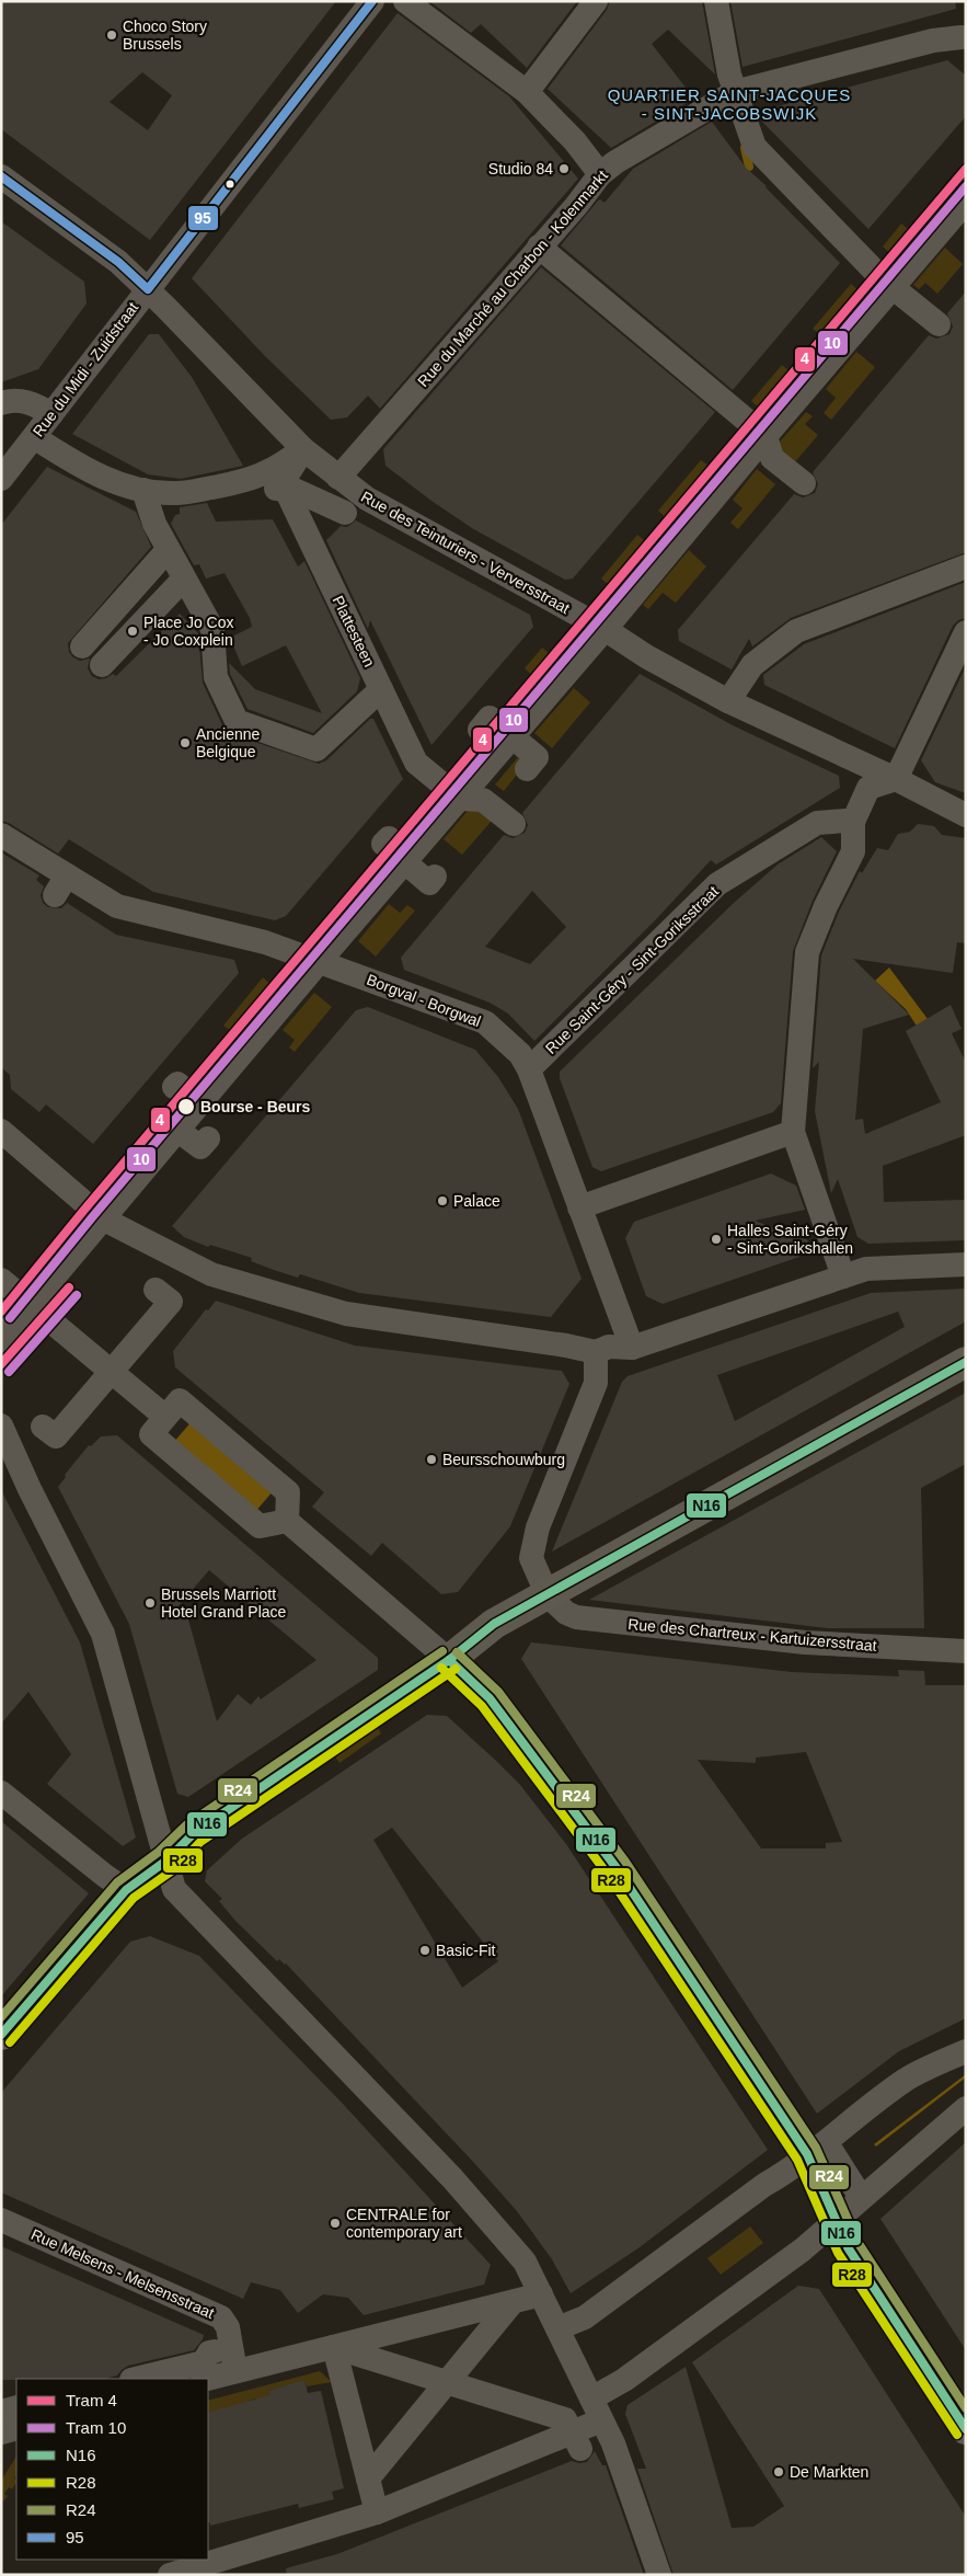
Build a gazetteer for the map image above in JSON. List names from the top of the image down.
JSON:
{
  "streets": {
    "street": [
      "Rue du Marché au Charbon - Kolenmarkt",
      "Rue du Midi - Zuidstraat",
      "Rue des Teinturiers - Verversstraat",
      "Plattesteen",
      "Rue Saint-Géry - Sint-Goriksstraat",
      "Borgval - Borgwal",
      "Rue des Chartreux - Kartuizersstraat",
      "Rue Melsens - Melsensstraat"
    ]
  },
  "crossings": [
    ["Rue du Marché au Charbon - Kolenmarkt", "Rue des Teinturiers - Verversstraat"],
    ["Rue du Midi - Zuidstraat", "Rue des Teinturiers - Verversstraat"],
    ["Rue Saint-Géry - Sint-Goriksstraat", "Borgval - Borgwal"]
  ],
  "districts": ["QUARTIER SAINT-JACQUES - SINT-JACOBSWIJK"],
  "places": [
    "Choco Story Brussels",
    "Studio 84",
    "Place Jo Cox - Jo Coxplein",
    "Ancienne Belgique",
    "Bourse - Beurs",
    "Palace",
    "Halles Saint-Géry - Sint-Gorikshallen",
    "Beursschouwburg",
    "Brussels Marriott Hotel Grand Place",
    "Basic-Fit",
    "CENTRALE for contemporary art",
    "De Markten"
  ],
  "lines": [
    "transit line 95",
    "tram line 4",
    "tram line 10",
    "transit line N16",
    "transit line R24",
    "transit line R28"
  ],
  "legend": [
    "Tram 4",
    "Tram 10",
    "N16",
    "R28",
    "R24",
    "95"
  ]
}
